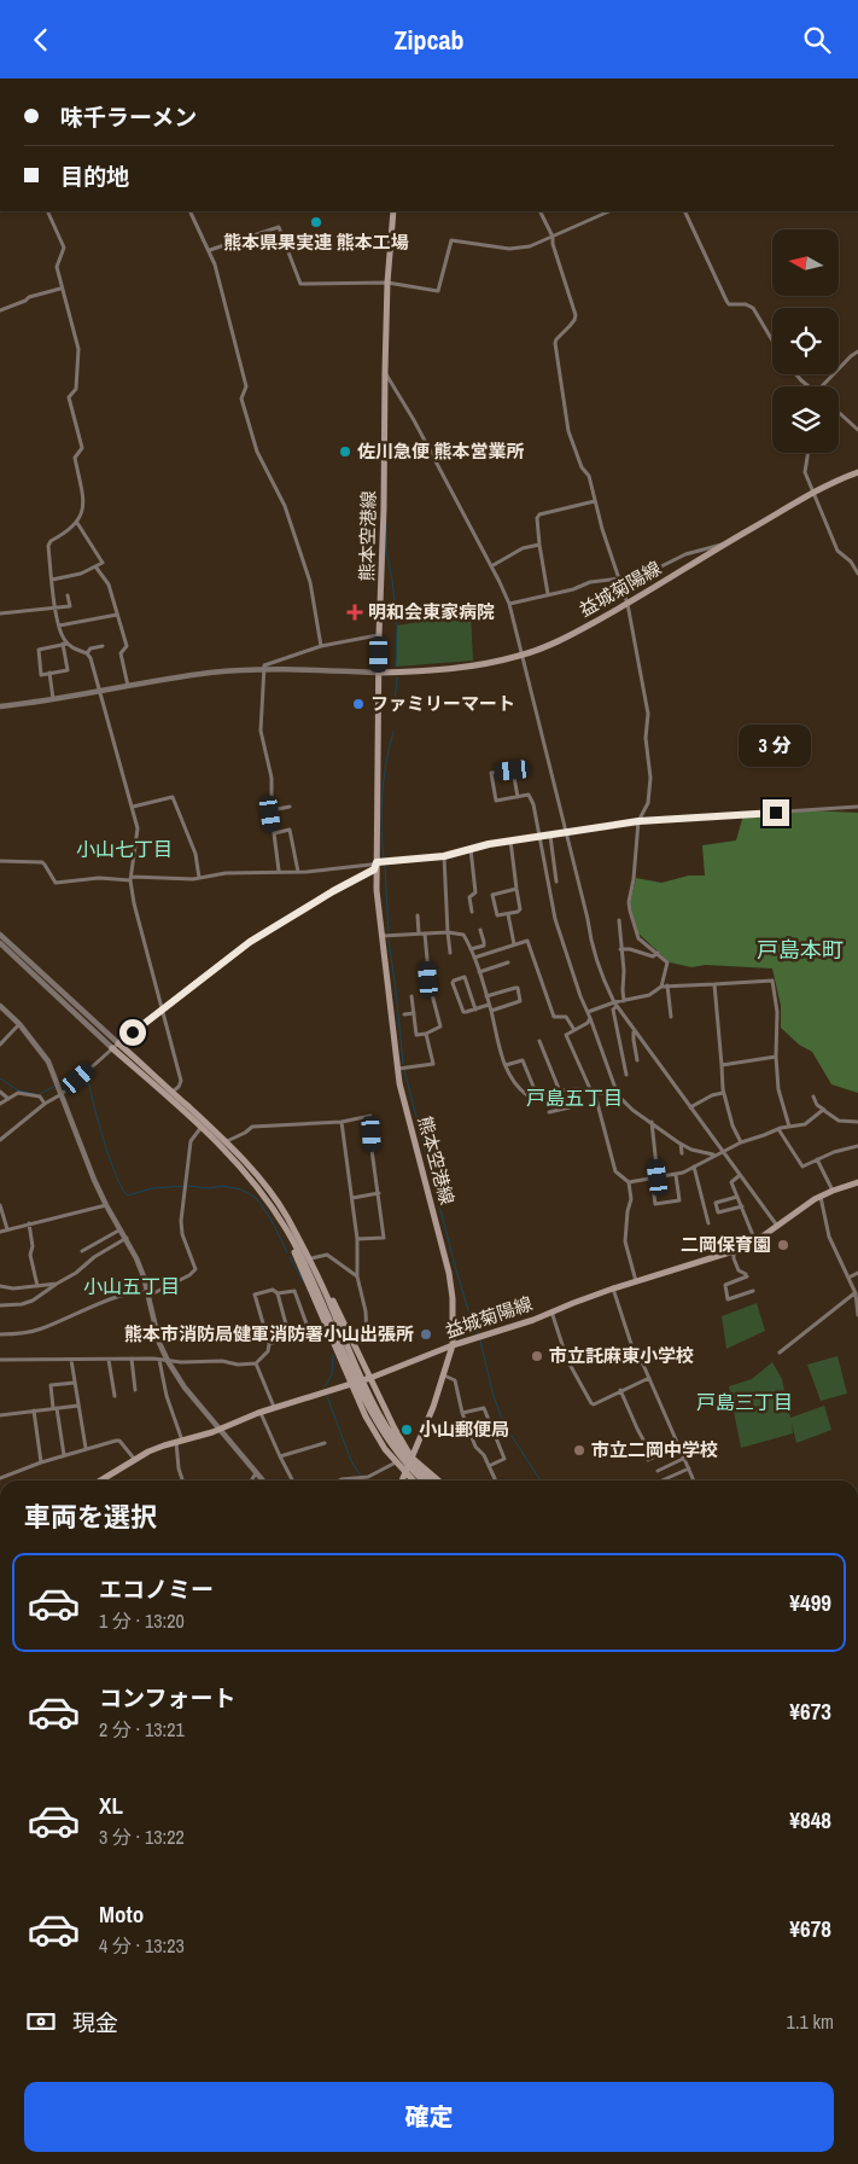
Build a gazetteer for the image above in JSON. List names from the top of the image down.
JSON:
{
  "streets": {
    "main road": ["熊本空港線", "益城菊陽線"]
  },
  "crossings": [
    ["熊本空港線", "益城菊陽線"]
  ],
  "districts": [
    "小山七丁目",
    "戸島本町",
    "戸島五丁目",
    "小山五丁目",
    "戸島三丁目"
  ],
  "places": {
    "other": [
      "熊本県果実連 熊本工場",
      "佐川急便 熊本営業所",
      "ファミリーマート",
      "二岡保育園",
      "熊本市消防局健軍消防署小山出張所",
      "市立託麻東小学校",
      "小山郵便局",
      "市立二岡中学校"
    ],
    "health": ["明和会東家病院"]
  },
  "north": "left",
  "page": {
    "header": "Zipcab",
    "banner": ["味千ラーメン", "目的地"],
    "bubble": "3 分",
    "heading": "車両を選択",
    "list": [
      {
        "name": "エコノミー",
        "note": "1 分 · 13:20",
        "value": "¥499"
      },
      {
        "name": "コンフォート",
        "note": "2 分 · 13:21",
        "value": "¥673"
      },
      {
        "name": "XL",
        "note": "3 分 · 13:22",
        "value": "¥848"
      },
      {
        "name": "Moto",
        "note": "4 分 · 13:23",
        "value": "¥678"
      }
    ],
    "pay": ["現金", "1.1 km"],
    "buttons": "確定"
  }
}
